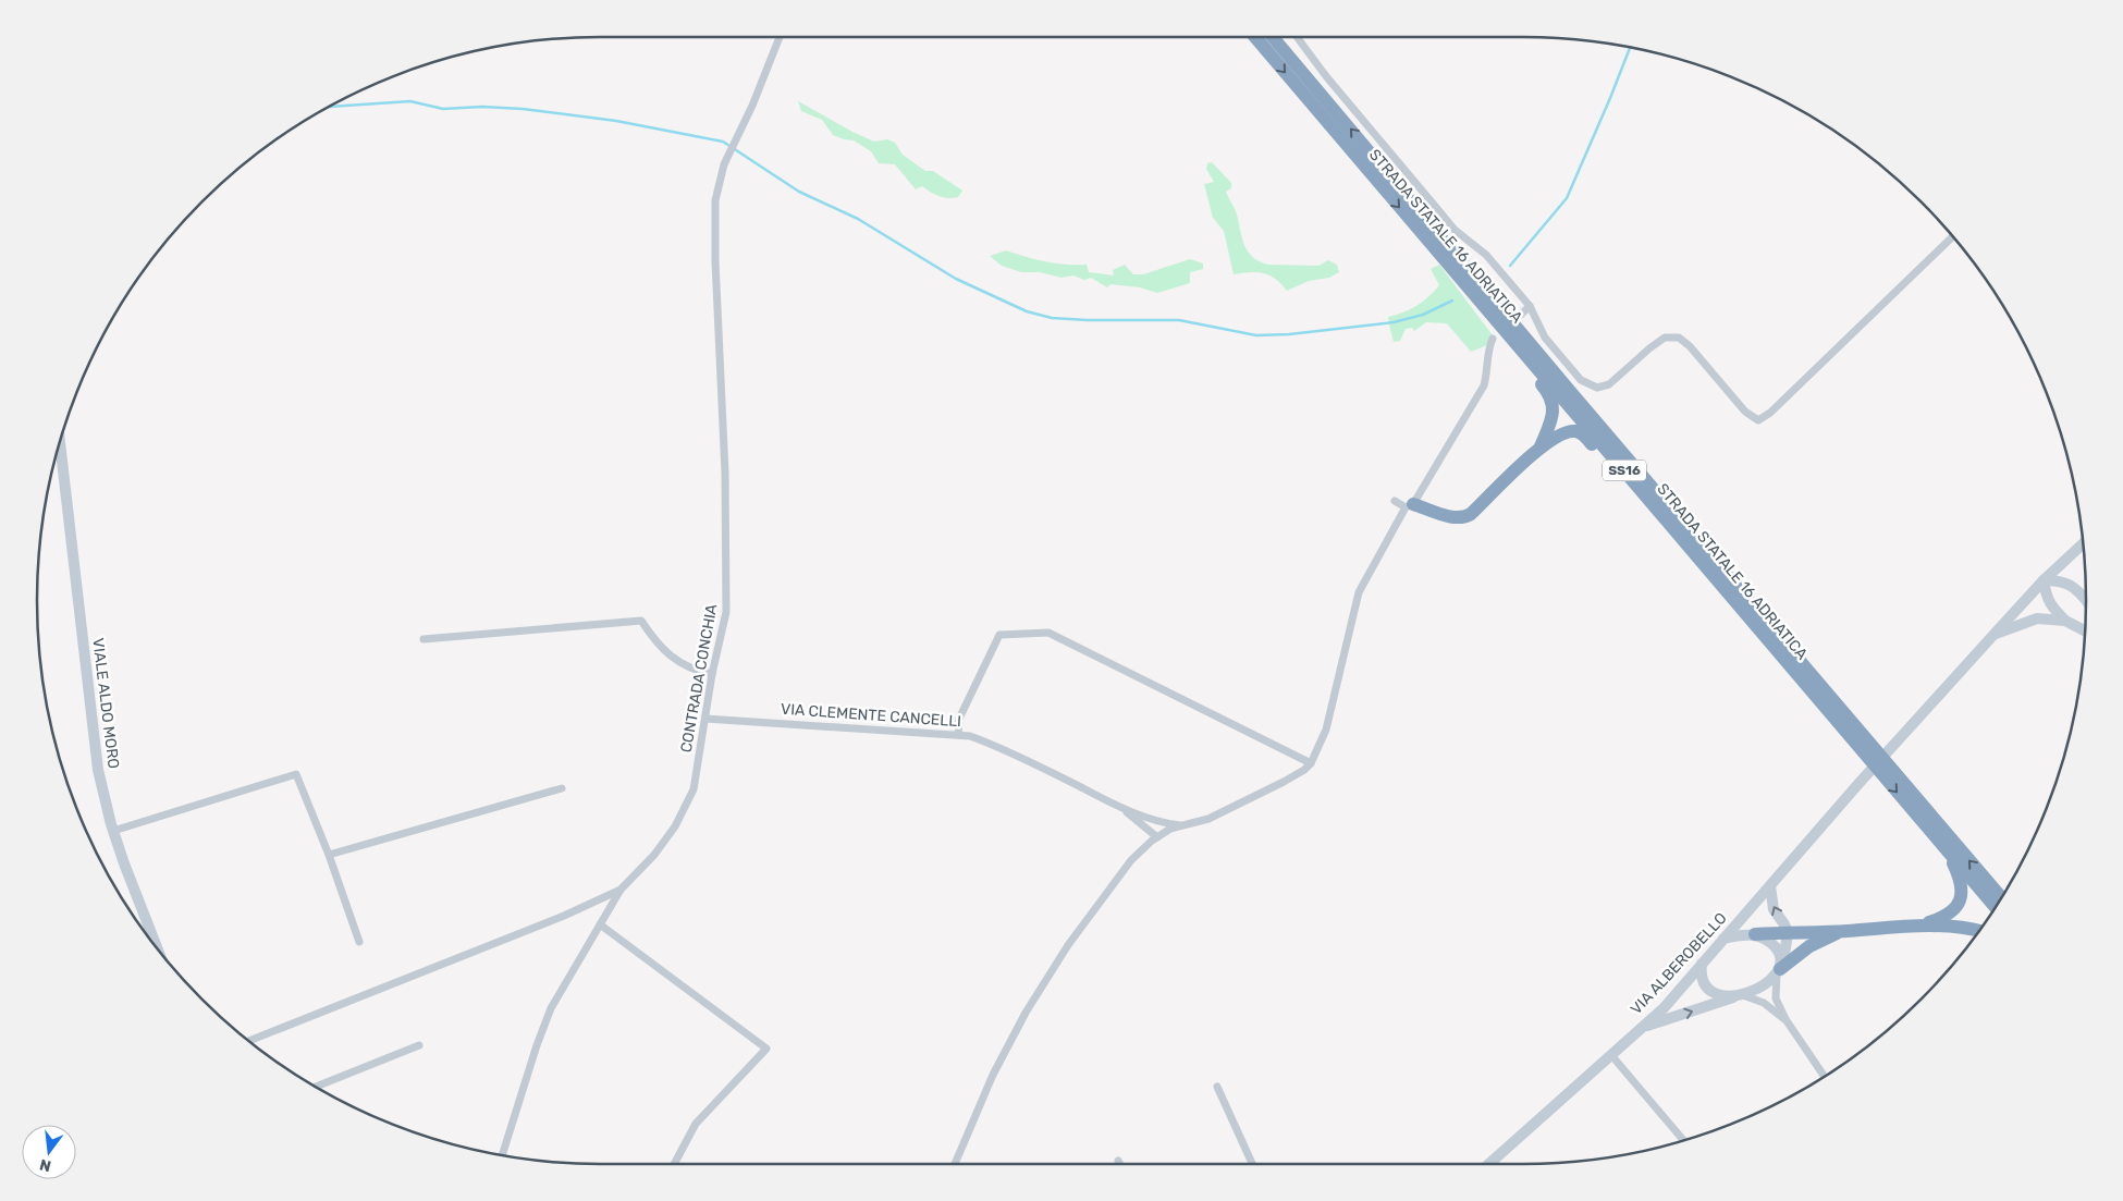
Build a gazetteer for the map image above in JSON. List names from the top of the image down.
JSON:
{
  "streets": {
    "highway": ["STRADA STATALE 16 ADRIATICA", "SS16"],
    "main road": ["VIALE ALDO MORO", "VIA ALBEROBELLO"],
    "street": ["CONTRADA CONCHIA", "VIA CLEMENTE CANCELLI"]
  },
  "crossings": [
    ["CONTRADA CONCHIA", "VIA CLEMENTE CANCELLI"]
  ],
  "north": "bottom"
}
